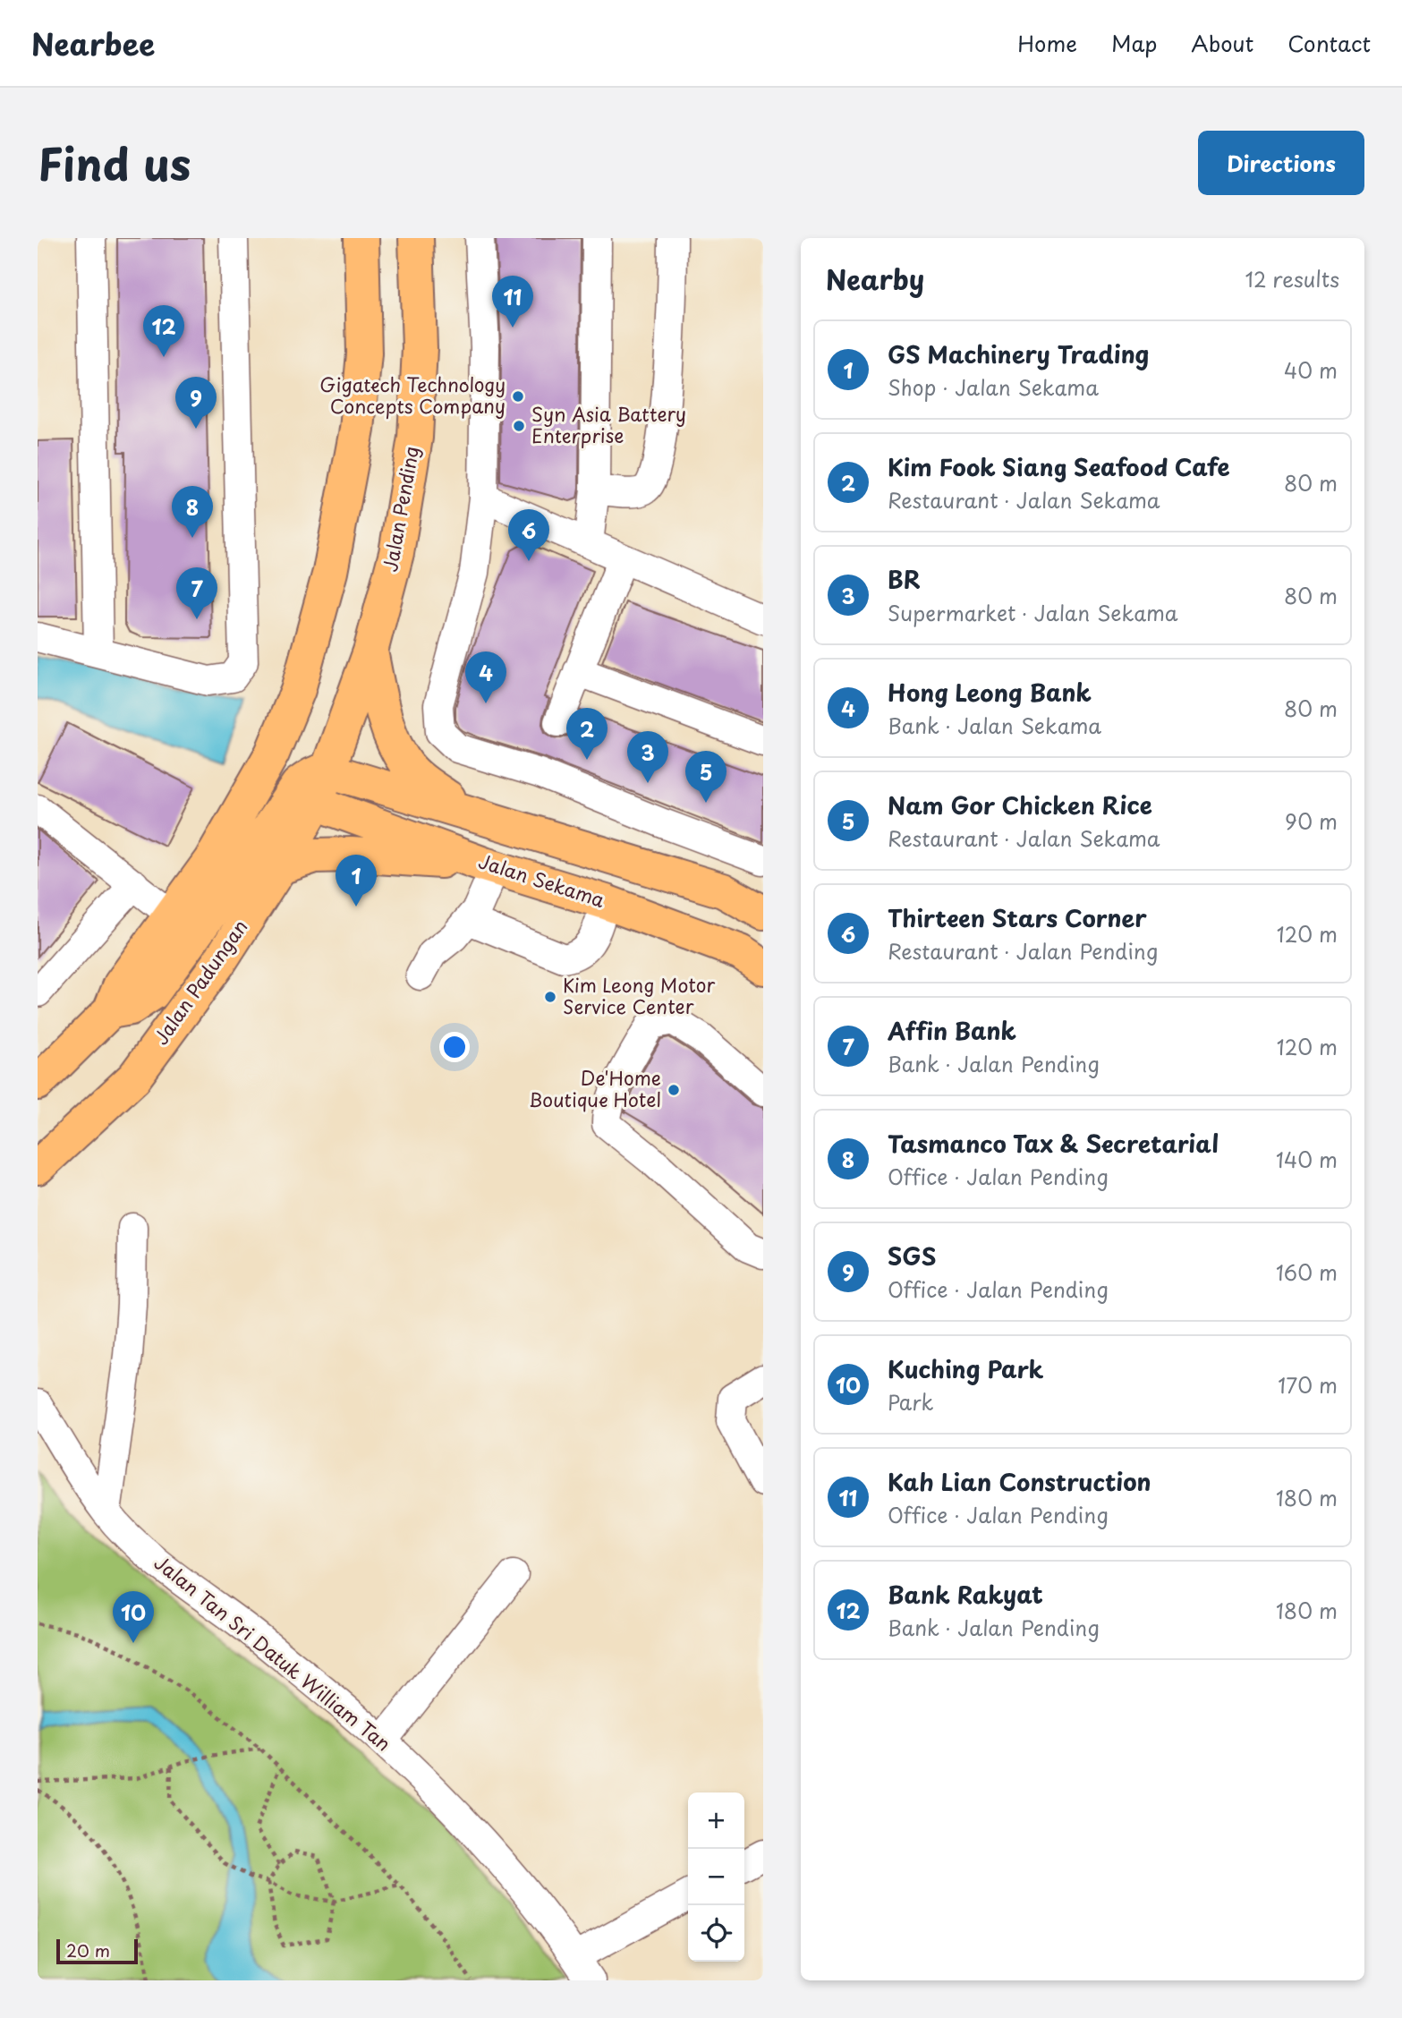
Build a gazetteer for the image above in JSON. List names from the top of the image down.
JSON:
{
  "streets": {
    "main road": ["Jalan Pending", "Jalan Sekama", "Jalan Padungan"],
    "street": ["Jalan Tan Sri Datuk William Tan"]
  },
  "crossings": [
    ["Jalan Pending", "Jalan Sekama"],
    ["Jalan Pending", "Jalan Padungan"],
    ["Jalan Sekama", "Jalan Padungan"]
  ],
  "places": [
    "Gigatech Technology Concepts Company",
    "Syn Asia Battery Enterprise",
    "Kim Leong Motor Service Center",
    "De'Home Boutique Hotel"
  ],
  "scale_bar": "20 m",
  "page": {
    "header": "Nearbee",
    "nav": [
      "Home",
      "Map",
      "About",
      "Contact"
    ],
    "title": "Find us",
    "buttons": "Directions",
    "heading": ["Nearby", "12 results"],
    "pins": [
      "11",
      "12",
      "9",
      "8",
      "6",
      "7",
      "4",
      "2",
      "3",
      "5",
      "1",
      "10"
    ],
    "list": [
      {
        "mark": "1",
        "name": "GS Machinery Trading",
        "note": "Shop · Jalan Sekama",
        "value": "40 m"
      },
      {
        "mark": "2",
        "name": "Kim Fook Siang Seafood Cafe",
        "note": "Restaurant · Jalan Sekama",
        "value": "80 m"
      },
      {
        "mark": "3",
        "name": "BR",
        "note": "Supermarket · Jalan Sekama",
        "value": "80 m"
      },
      {
        "mark": "4",
        "name": "Hong Leong Bank",
        "note": "Bank · Jalan Sekama",
        "value": "80 m"
      },
      {
        "mark": "5",
        "name": "Nam Gor Chicken Rice",
        "note": "Restaurant · Jalan Sekama",
        "value": "90 m"
      },
      {
        "mark": "6",
        "name": "Thirteen Stars Corner",
        "note": "Restaurant · Jalan Pending",
        "value": "120 m"
      },
      {
        "mark": "7",
        "name": "Affin Bank",
        "note": "Bank · Jalan Pending",
        "value": "120 m"
      },
      {
        "mark": "8",
        "name": "Tasmanco Tax & Secretarial",
        "note": "Office · Jalan Pending",
        "value": "140 m"
      },
      {
        "mark": "9",
        "name": "SGS",
        "note": "Office · Jalan Pending",
        "value": "160 m"
      },
      {
        "mark": "10",
        "name": "Kuching Park",
        "note": "Park",
        "value": "170 m"
      },
      {
        "mark": "11",
        "name": "Kah Lian Construction",
        "note": "Office · Jalan Pending",
        "value": "180 m"
      },
      {
        "mark": "12",
        "name": "Bank Rakyat",
        "note": "Bank · Jalan Pending",
        "value": "180 m"
      }
    ],
    "map_buttons": ["+", "−"],
    "scale": "20 m"
  }
}
